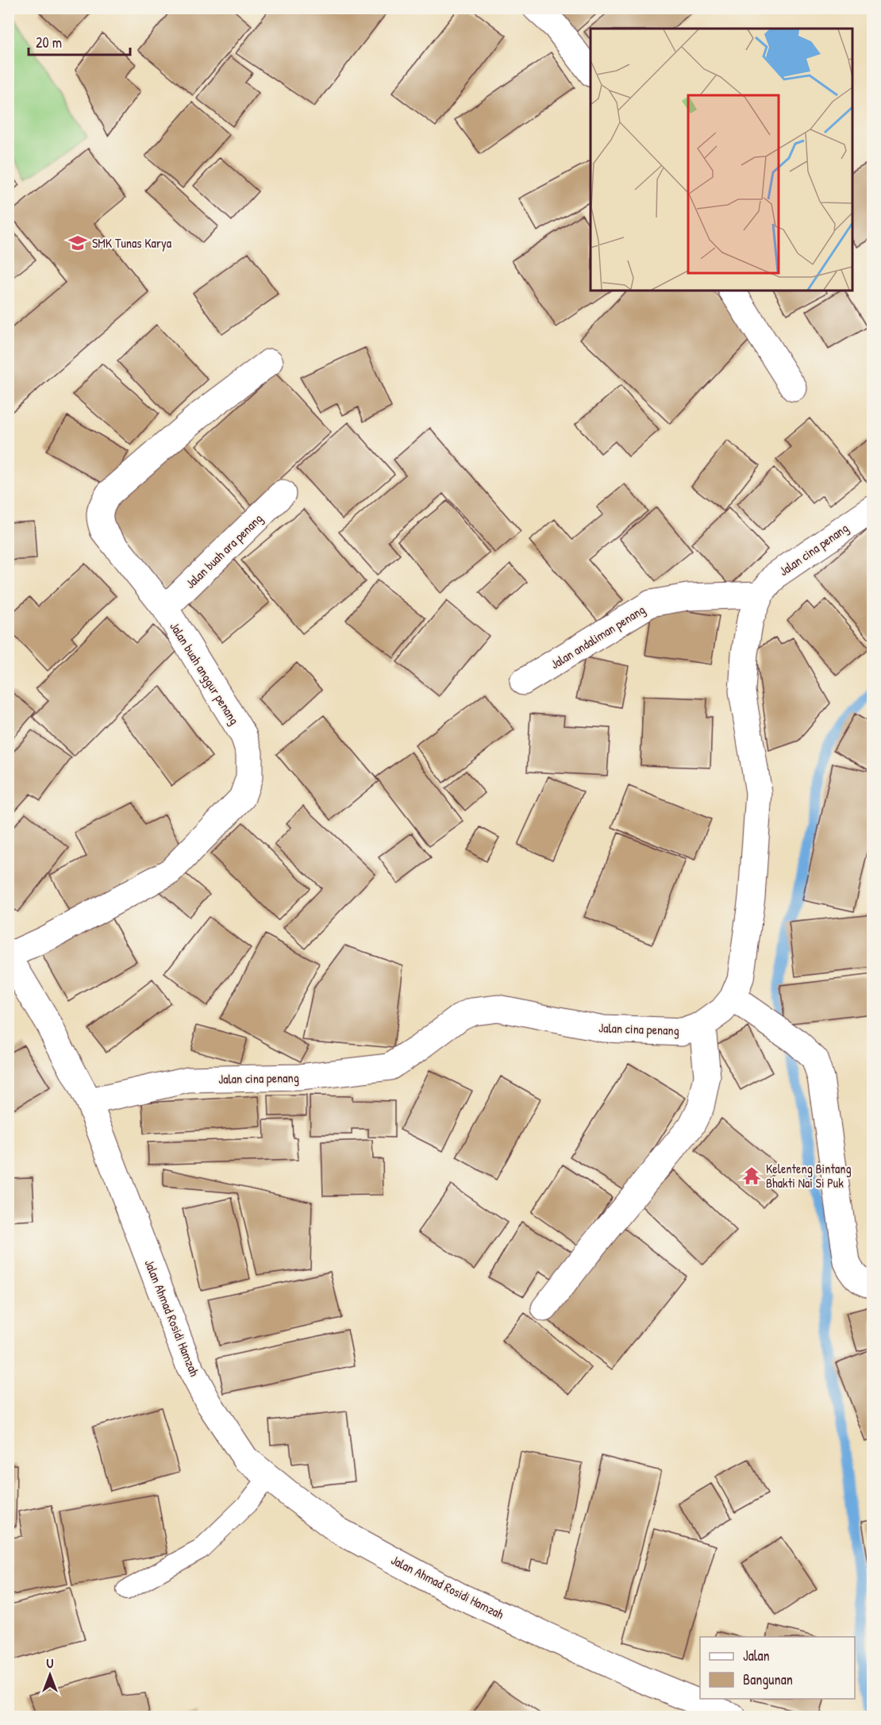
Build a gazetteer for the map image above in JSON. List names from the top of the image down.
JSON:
{
  "streets": {
    "street": [
      "Jalan cina penang",
      "Jalan buah ara penang",
      "Jalan andaliman penang",
      "Jalan buah anggur penang",
      "Jalan Ahmad Rosidi Hamzah"
    ]
  },
  "crossings": [
    ["Jalan cina penang", "Jalan andaliman penang"],
    ["Jalan cina penang", "Jalan Ahmad Rosidi Hamzah"],
    ["Jalan buah ara penang", "Jalan buah anggur penang"],
    ["Jalan buah anggur penang", "Jalan Ahmad Rosidi Hamzah"]
  ],
  "places": {
    "school or university": ["SMK Tunas Karya"],
    "temple": ["Kelenteng Bintang Bhakti Nai Si Puk"]
  },
  "legend": ["Jalan", "Bangunan"],
  "scale_bar": "20 m",
  "north": "top"
}
